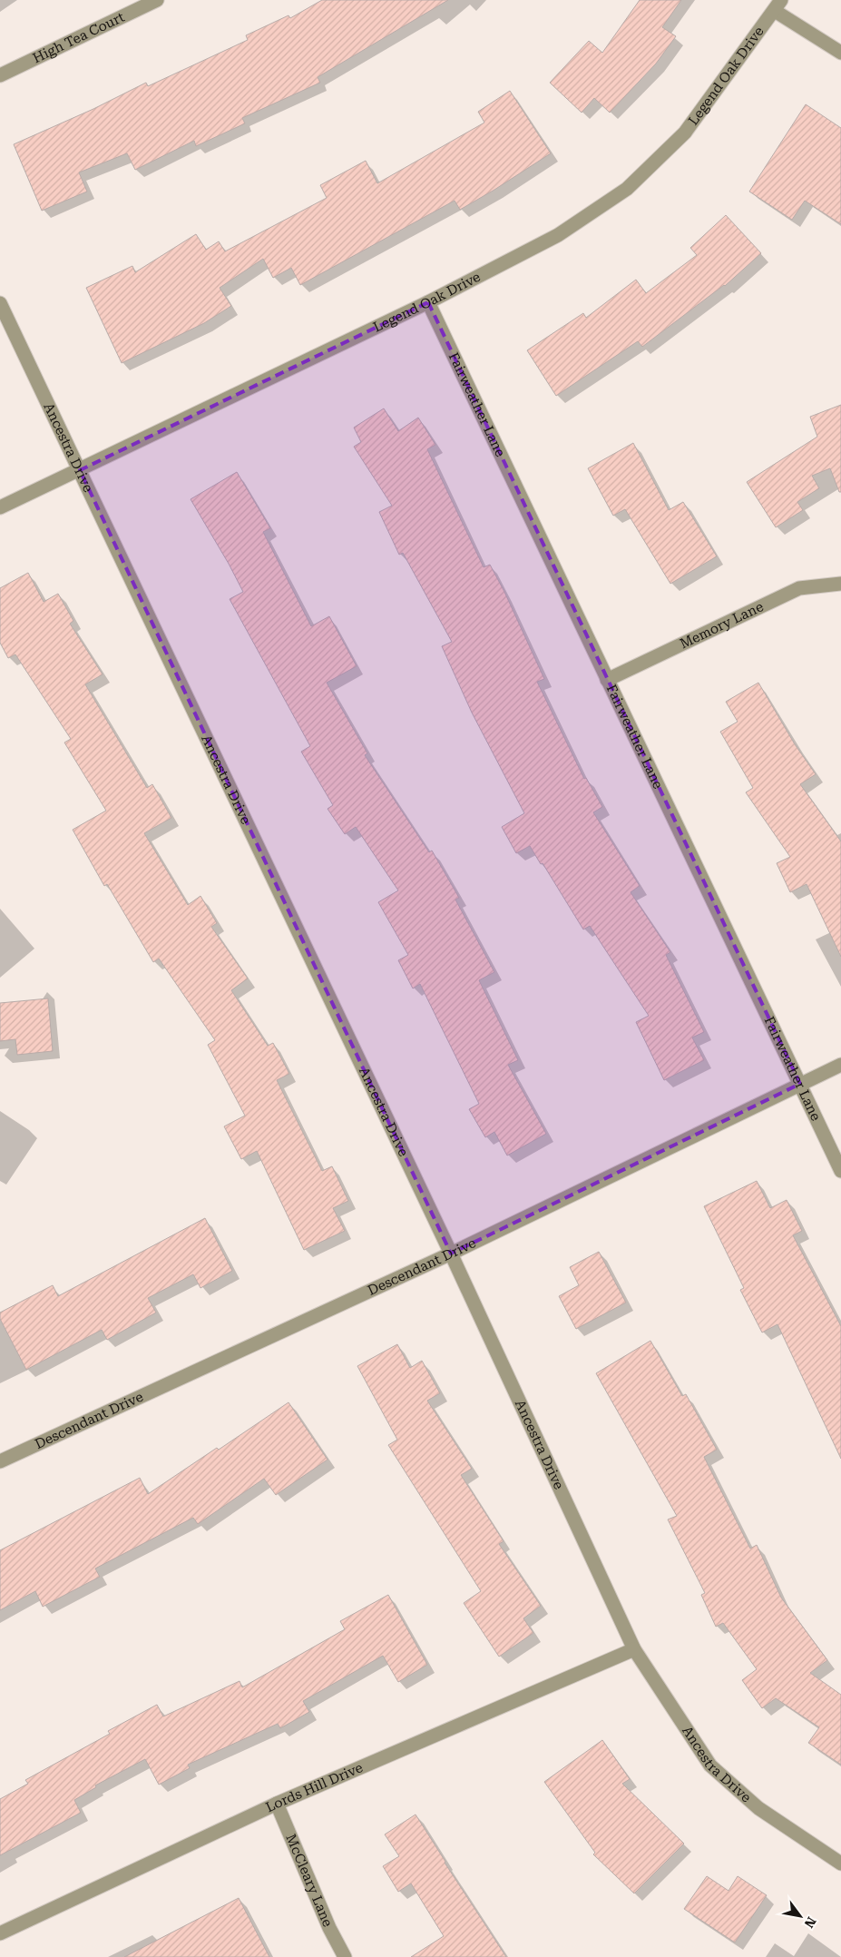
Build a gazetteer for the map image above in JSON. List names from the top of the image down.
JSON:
{
  "streets": {
    "street": [
      "High Tea Court",
      "Legend Oak Drive",
      "Fairweather Lane",
      "Ancestra Drive",
      "Memory Lane",
      "Descendant Drive",
      "Lords Hill Drive",
      "McCleary Lane"
    ]
  },
  "crossings": [
    ["Legend Oak Drive", "Fairweather Lane"],
    ["Legend Oak Drive", "Ancestra Drive"],
    ["Fairweather Lane", "Memory Lane"],
    ["Fairweather Lane", "Descendant Drive"],
    ["Ancestra Drive", "Descendant Drive"],
    ["Ancestra Drive", "Lords Hill Drive"],
    ["Lords Hill Drive", "McCleary Lane"]
  ],
  "north": "bottom right"
}
